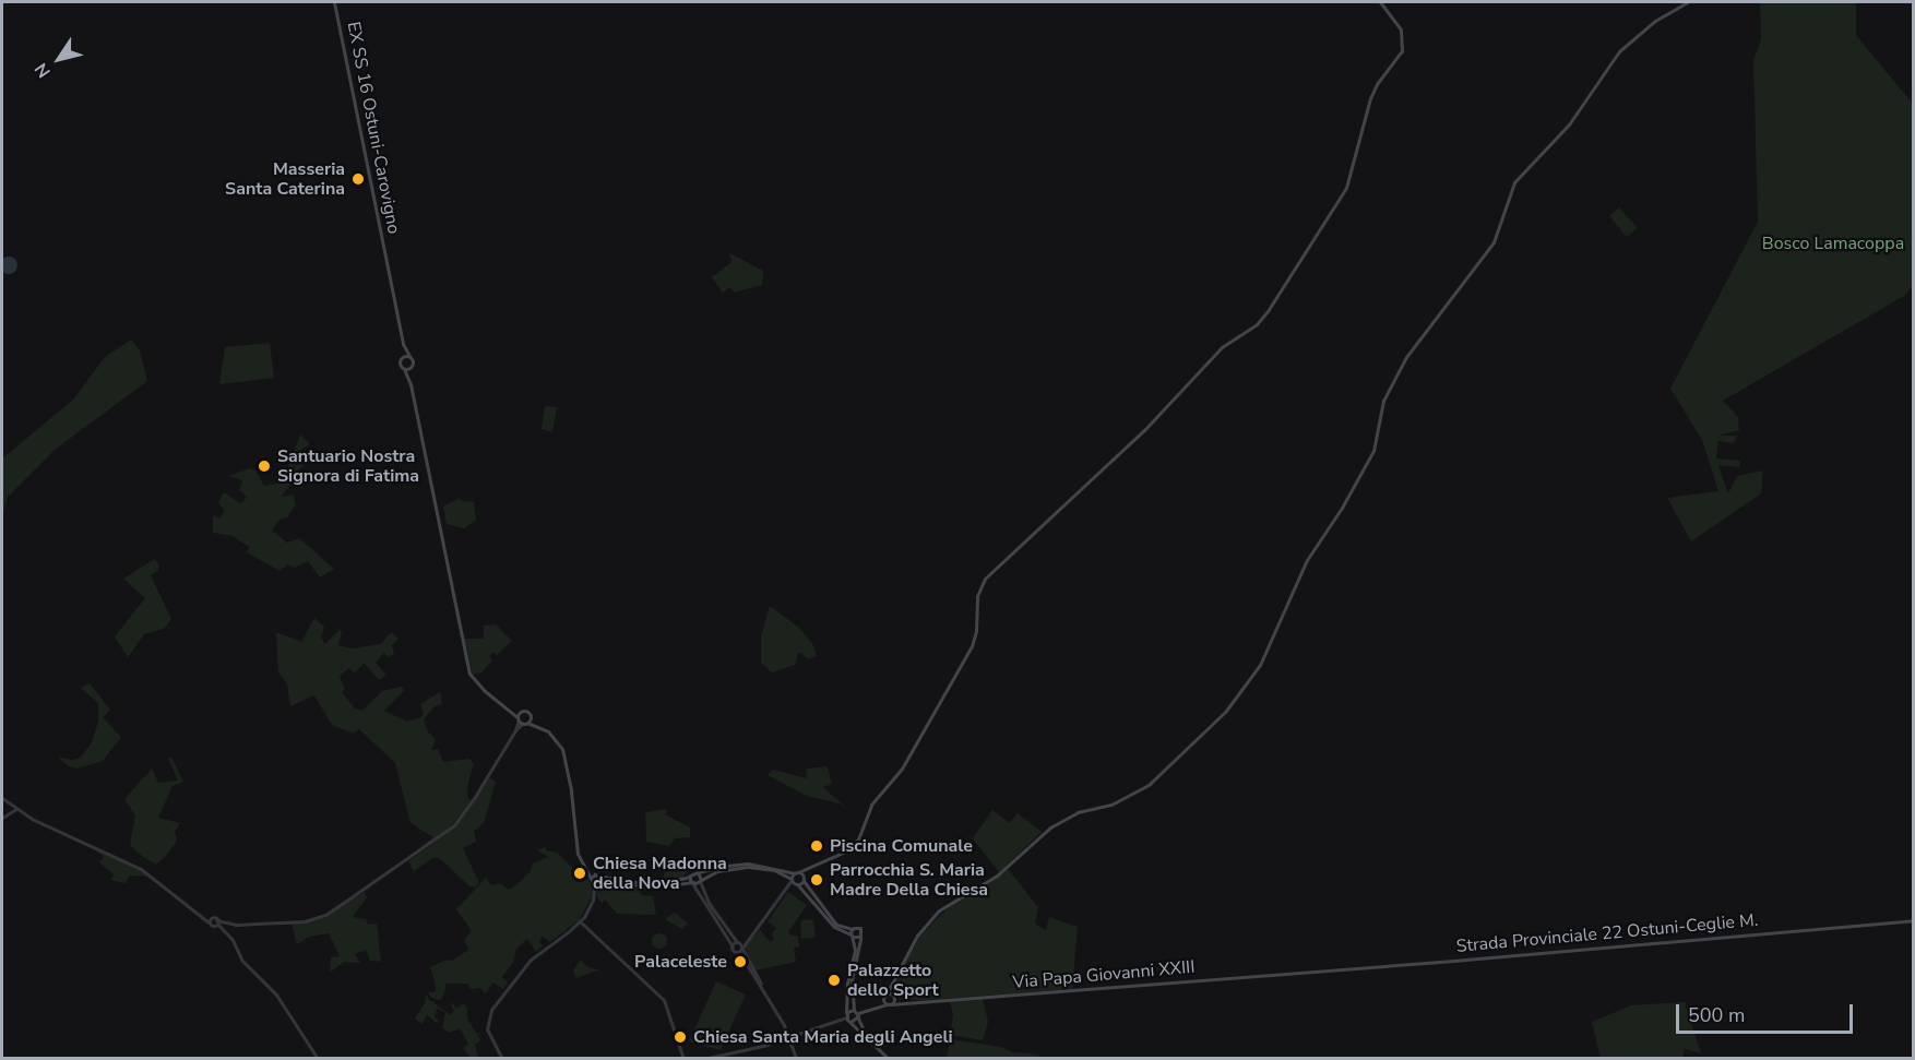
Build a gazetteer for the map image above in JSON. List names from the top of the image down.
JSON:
{
  "streets": {
    "main road": ["EX SS 16 Ostuni-Carovigno", "Strada Provinciale 22 Ostuni-Ceglie M.", "Via Papa Giovanni XXIII"]
  },
  "crossings": [
    ["Strada Provinciale 22 Ostuni-Ceglie M.", "Via Papa Giovanni XXIII"]
  ],
  "parks": ["Bosco Lamacoppa"],
  "places": [
    "Masseria Santa Caterina",
    "Santuario Nostra Signora di Fatima",
    "Piscina Comunale",
    "Chiesa Madonna della Nova",
    "Parrocchia S. Maria Madre Della Chiesa",
    "Palaceleste",
    "Palazzetto dello Sport",
    "Chiesa Santa Maria degli Angeli"
  ],
  "scale_bar": "500 m",
  "north": "bottom left"
}
